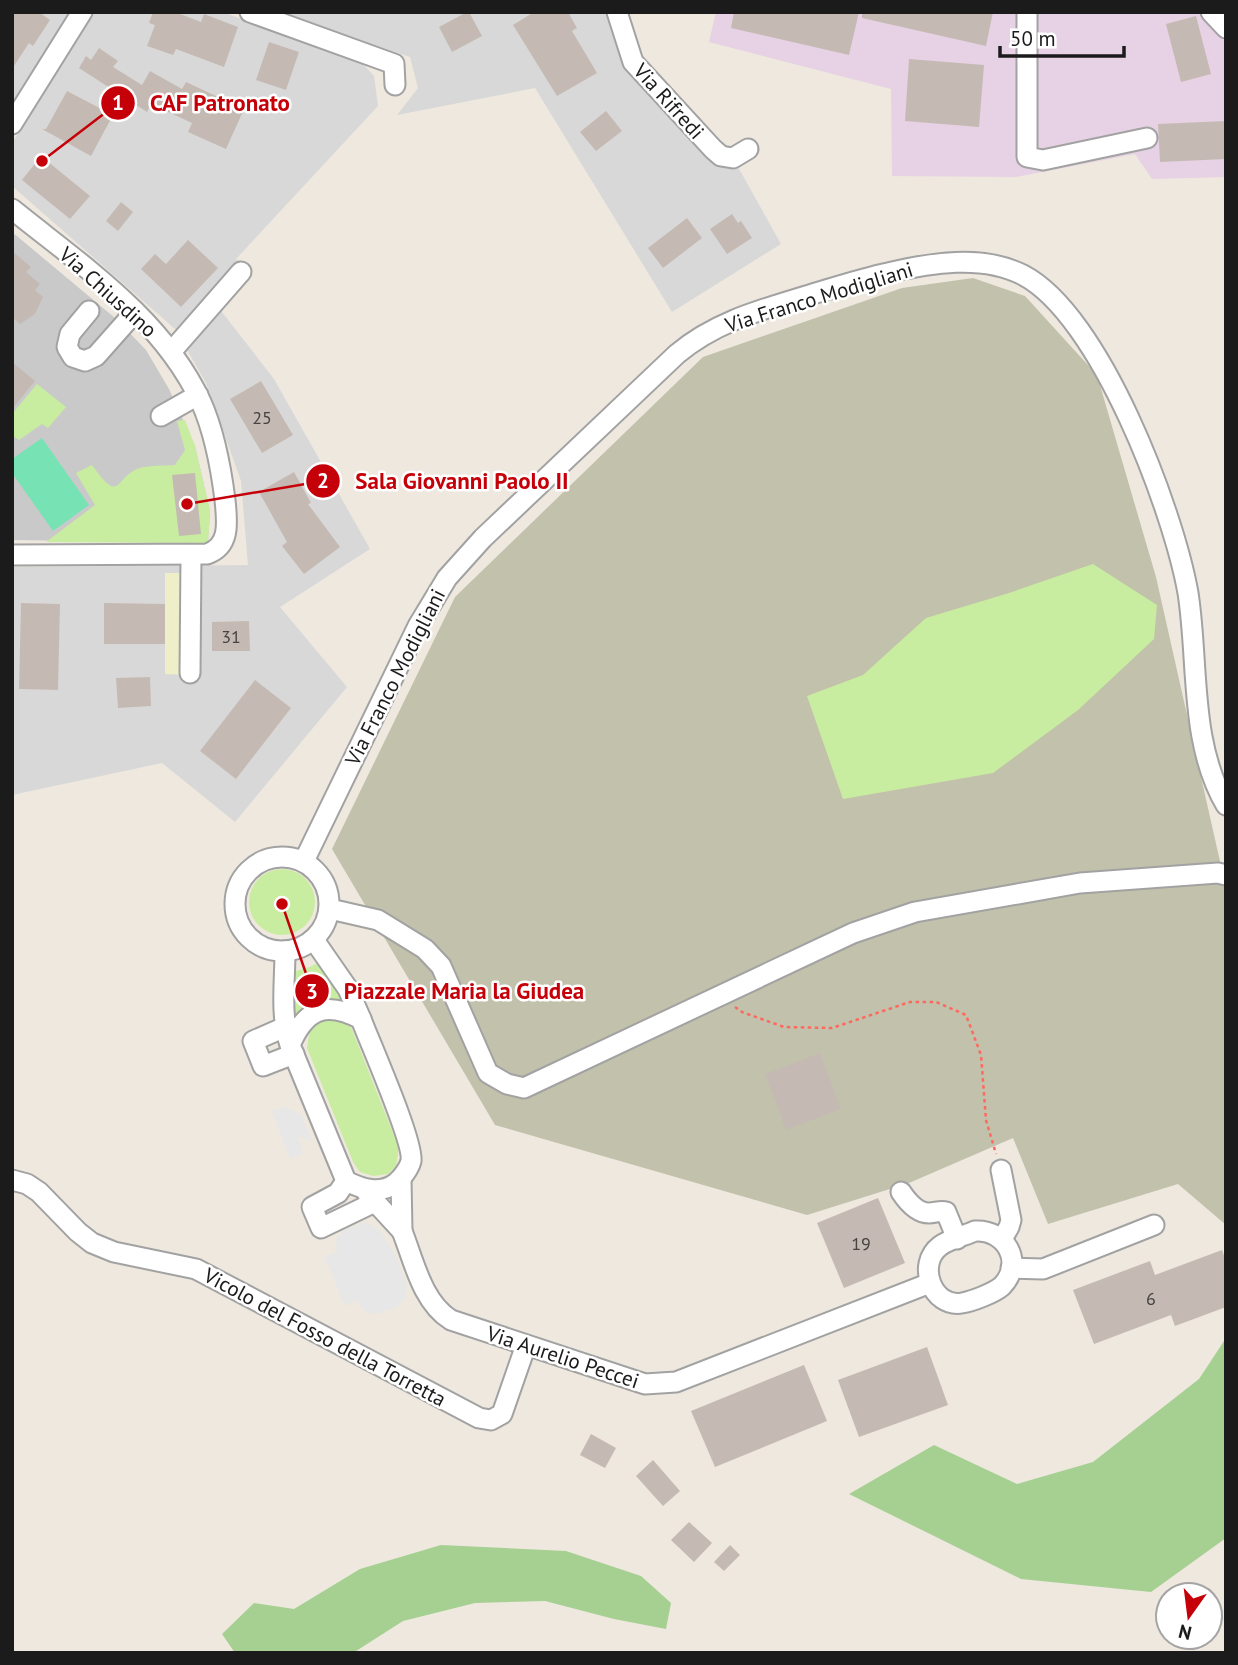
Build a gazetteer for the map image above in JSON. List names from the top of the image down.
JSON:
{
  "streets": {
    "street": [
      "Via Rifredi",
      "Via Chiusdino",
      "Via Franco Modigliani",
      "Vicolo del Fosso della Torretta",
      "Via Aurelio Peccei"
    ]
  },
  "crossings": [
    ["Via Franco Modigliani", "Via Aurelio Peccei"],
    ["Vicolo del Fosso della Torretta", "Via Aurelio Peccei"]
  ],
  "places": ["CAF Patronato", "Sala Giovanni Paolo II", "Piazzale Maria la Giudea"],
  "house_numbers": [
    "25",
    "31",
    "19",
    "6"
  ],
  "scale_bar": "50 m",
  "north": "bottom"
}
